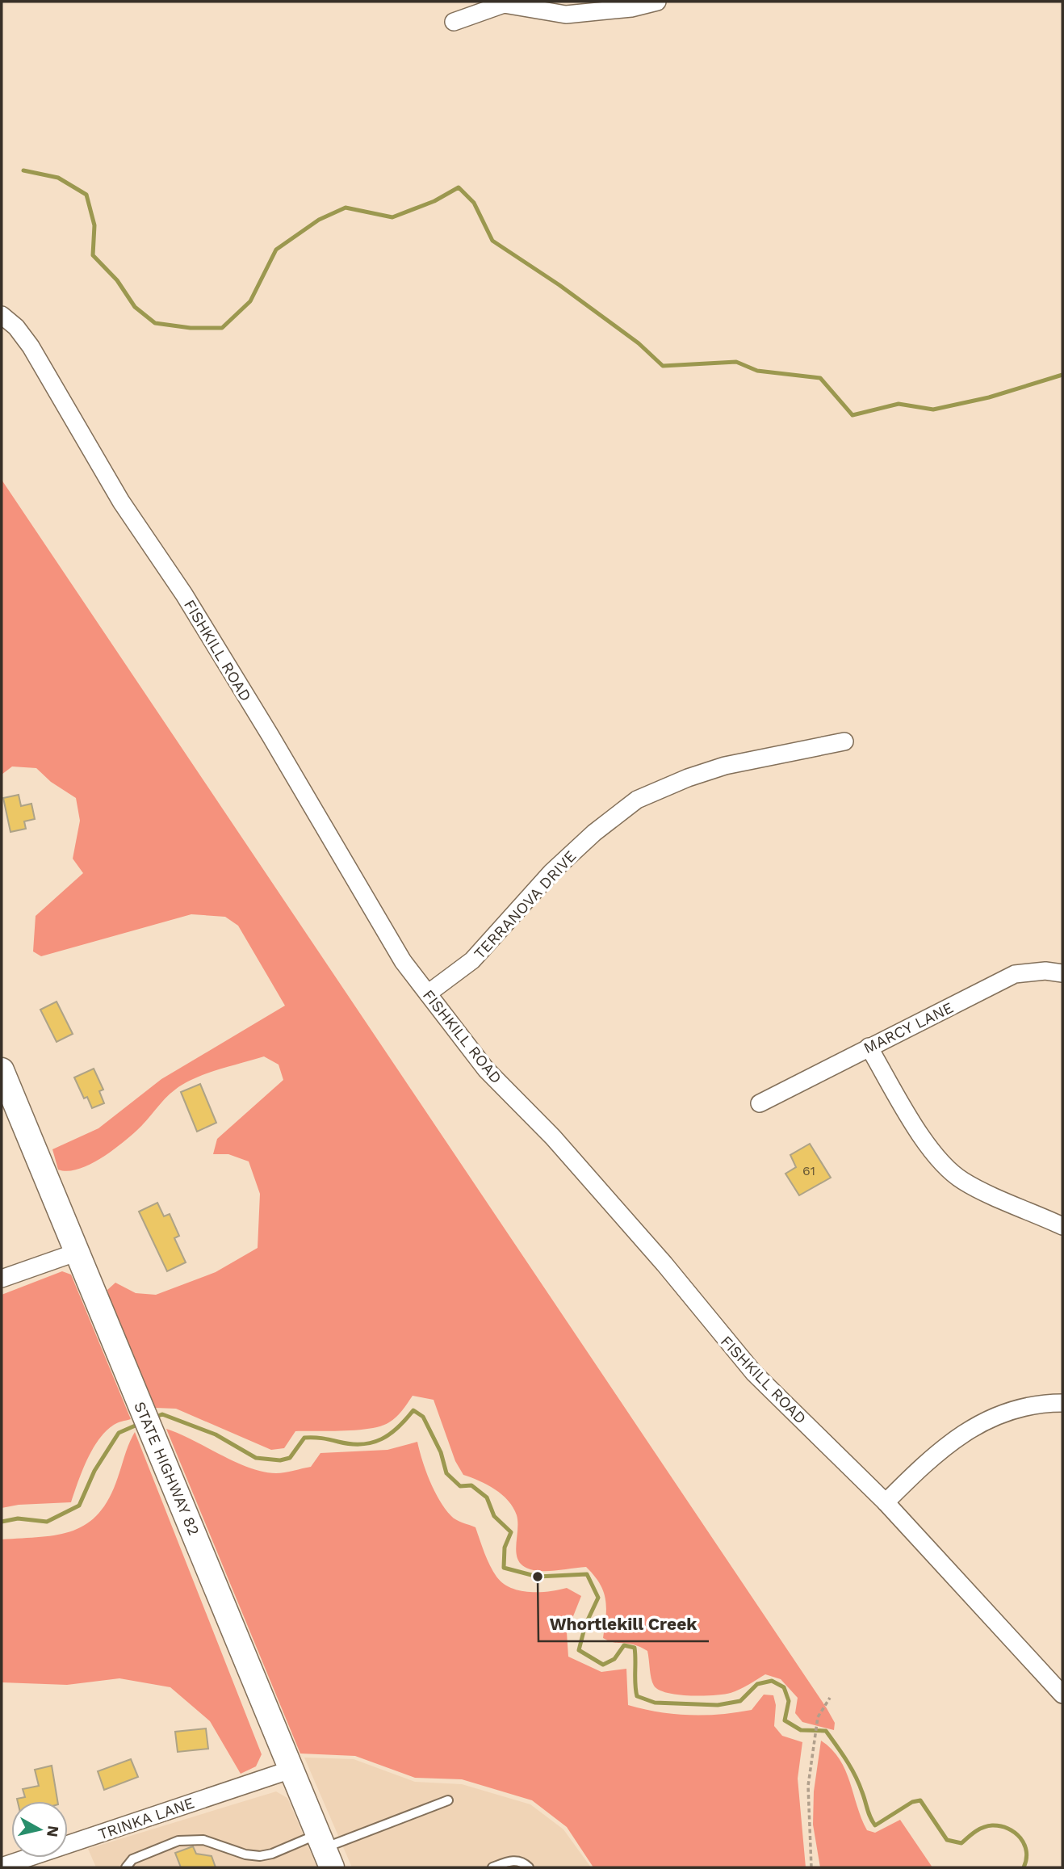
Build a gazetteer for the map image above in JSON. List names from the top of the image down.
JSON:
{
  "streets": {
    "main road": ["STATE HIGHWAY 82"],
    "street": [
      "FISHKILL ROAD",
      "TERRANOVA DRIVE",
      "MARCY LANE",
      "TRINKA LANE"
    ]
  },
  "crossings": [
    ["FISHKILL ROAD", "TERRANOVA DRIVE"],
    ["STATE HIGHWAY 82", "TRINKA LANE"]
  ],
  "places": ["Whortlekill Creek"],
  "house_numbers": ["61"],
  "north": "right"
}
